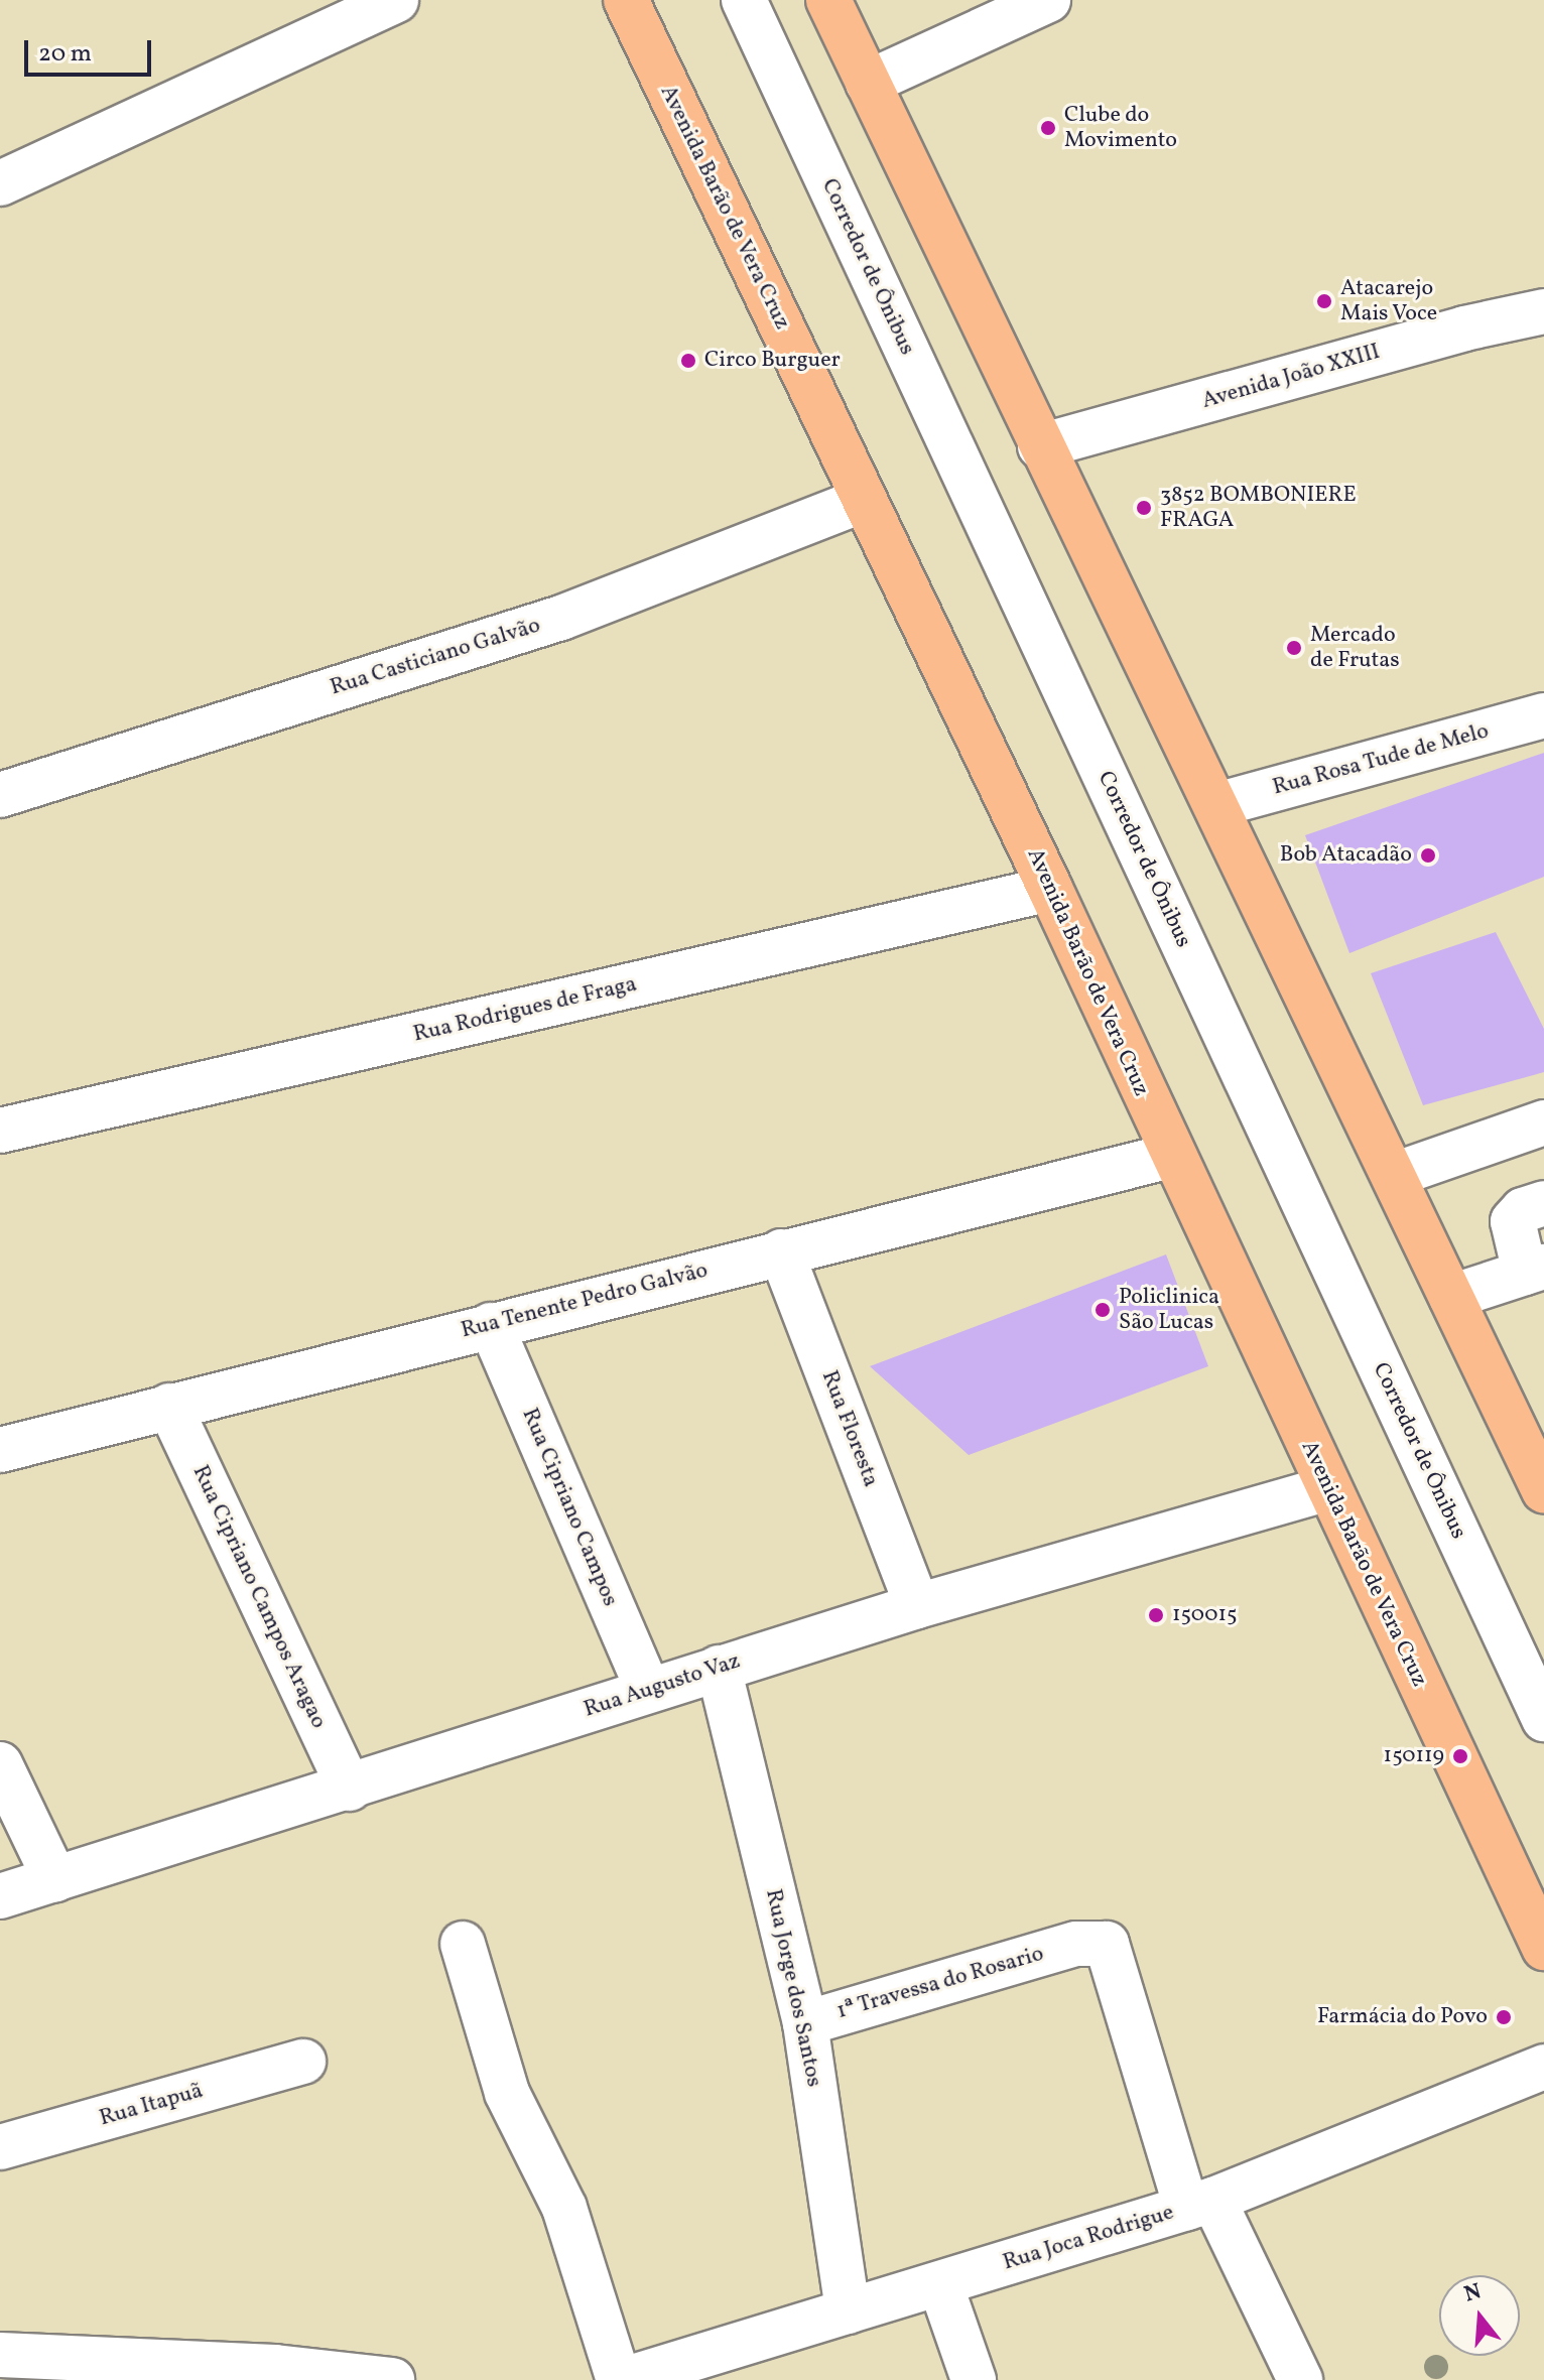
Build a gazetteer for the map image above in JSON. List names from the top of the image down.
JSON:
{
  "streets": {
    "highway": ["Avenida Barão de Vera Cruz"],
    "street": [
      "Corredor de Ônibus",
      "Avenida João XXIII",
      "Rua Casticiano Galvão",
      "Rua Rosa Tude de Melo",
      "Rua Rodrigues de Fraga",
      "Rua Tenente Pedro Galvão",
      "Rua Floresta",
      "Rua Cipriano Campos",
      "Rua Cipriano Campos Aragao",
      "Rua Augusto Vaz",
      "1ª Travessa do Rosario",
      "Rua Jorge dos Santos",
      "Rua Itapuã",
      "Rua Joca Rodrigue"
    ]
  },
  "crossings": [
    ["Avenida Barão de Vera Cruz", "Rua Casticiano Galvão"],
    ["Avenida Barão de Vera Cruz", "Rua Rodrigues de Fraga"],
    ["Avenida Barão de Vera Cruz", "Rua Tenente Pedro Galvão"],
    ["Avenida Barão de Vera Cruz", "Rua Augusto Vaz"],
    ["Rua Tenente Pedro Galvão", "Rua Floresta"],
    ["Rua Tenente Pedro Galvão", "Rua Cipriano Campos"],
    ["Rua Tenente Pedro Galvão", "Rua Cipriano Campos Aragao"],
    ["Rua Floresta", "Rua Augusto Vaz"],
    ["Rua Cipriano Campos", "Rua Augusto Vaz"],
    ["Rua Cipriano Campos Aragao", "Rua Augusto Vaz"],
    ["Rua Augusto Vaz", "Rua Jorge dos Santos"],
    ["1ª Travessa do Rosario", "Rua Jorge dos Santos"],
    ["1ª Travessa do Rosario", "Rua Joca Rodrigue"],
    ["Rua Jorge dos Santos", "Rua Joca Rodrigue"]
  ],
  "places": [
    "Clube do Movimento",
    "Atacarejo Mais Voce",
    "Circo Burguer",
    "3852 BOMBONIERE FRAGA",
    "Mercado de Frutas",
    "Bob Atacadão",
    "Policlinica São Lucas",
    "150015",
    "150119",
    "Farmácia do Povo"
  ],
  "scale_bar": "20 m",
  "north": "top"
}
